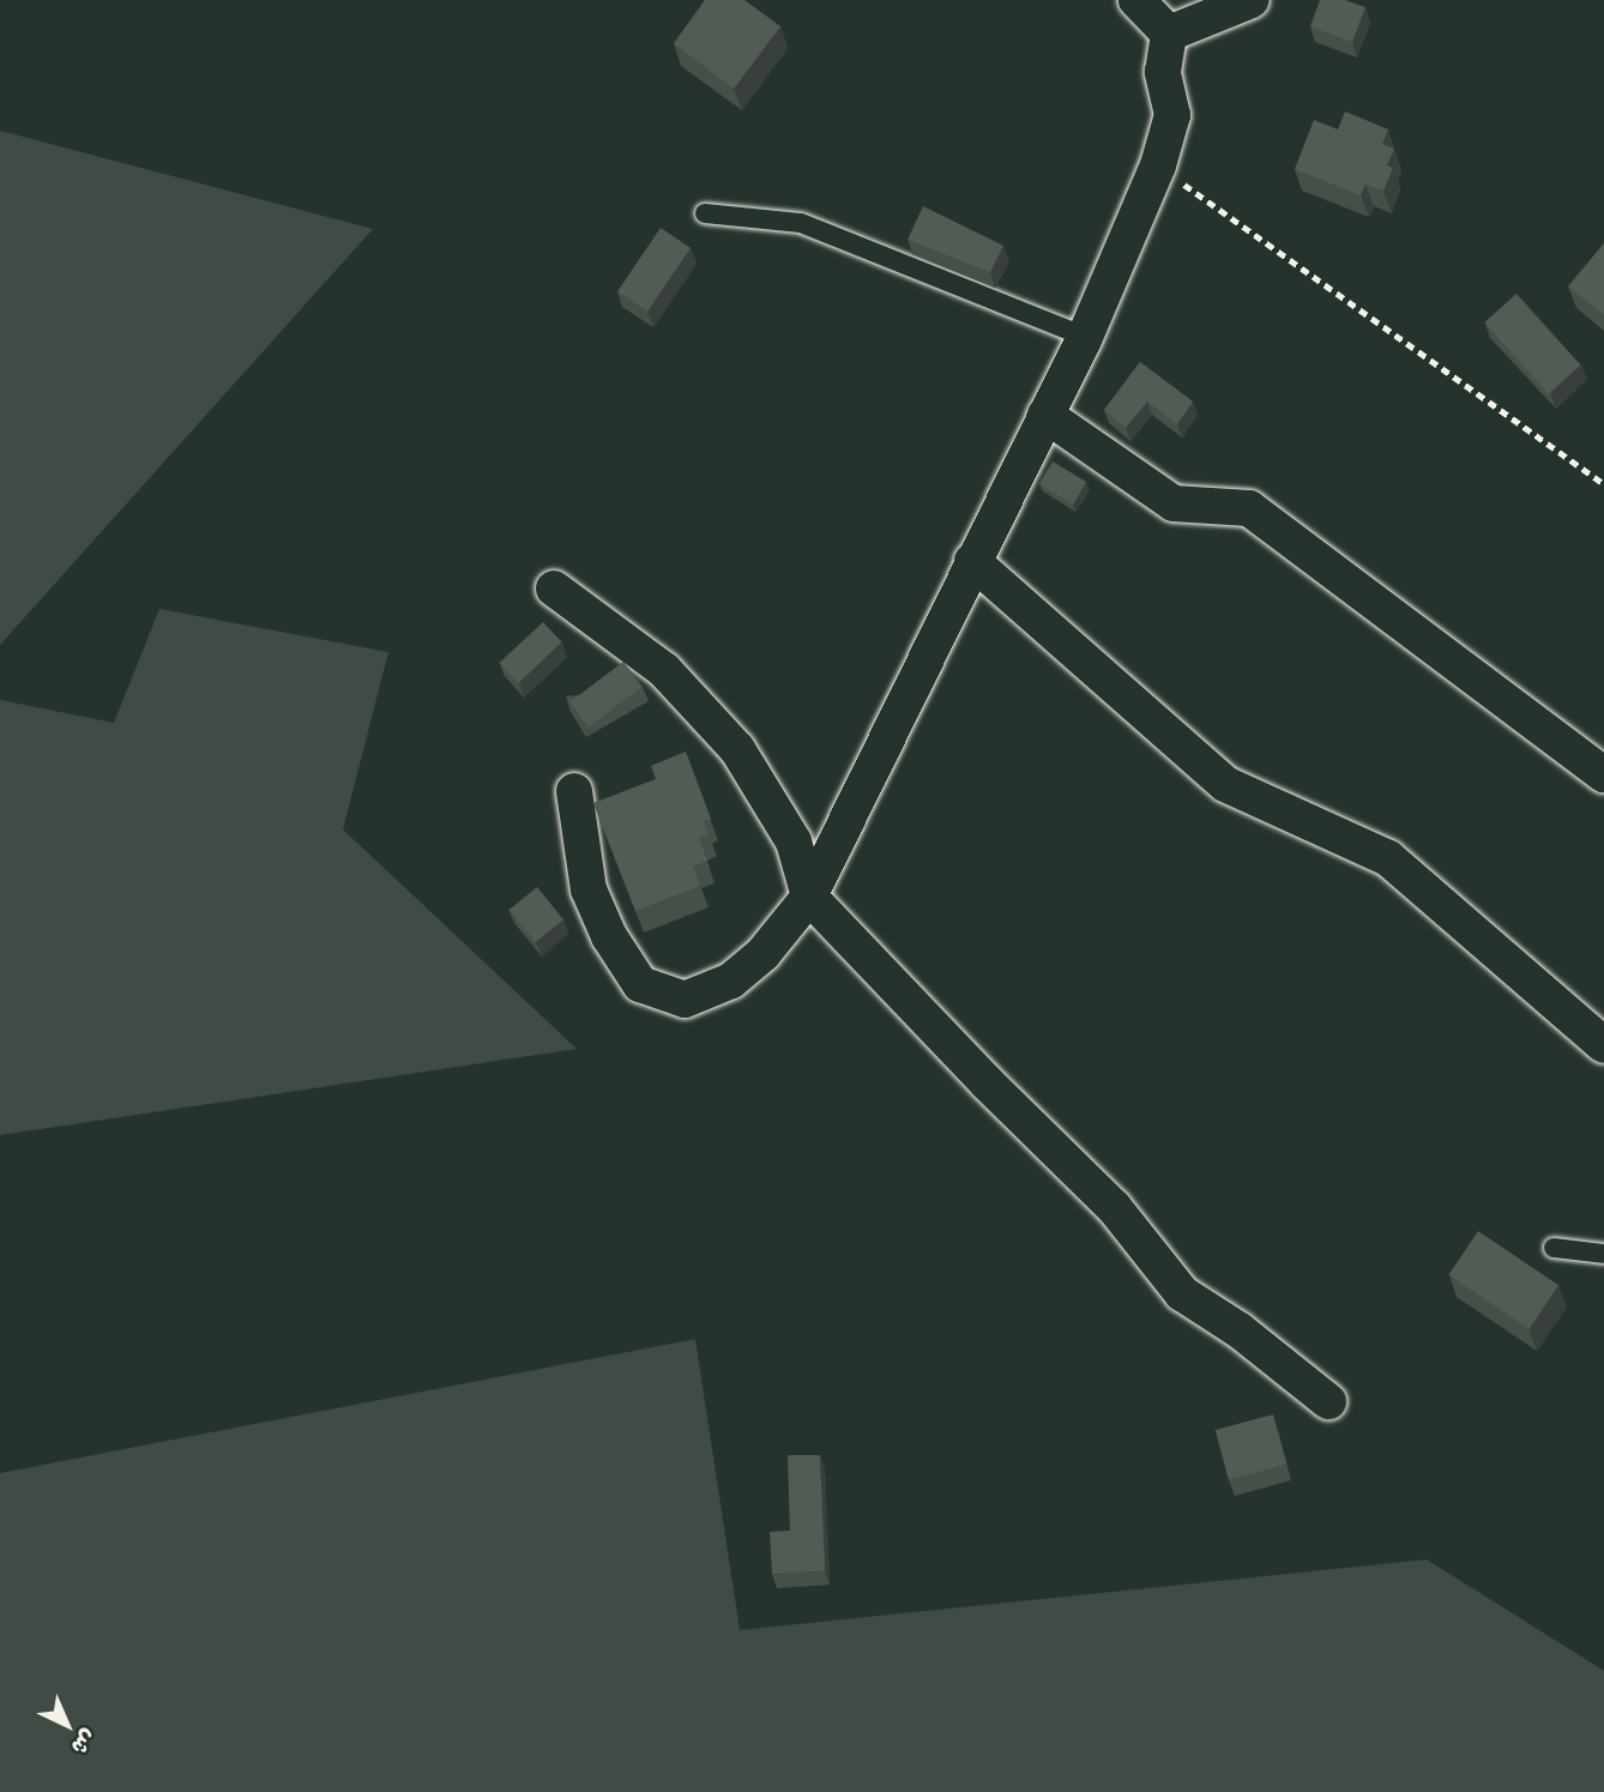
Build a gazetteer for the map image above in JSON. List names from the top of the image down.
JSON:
{
  "north": "bottom right"
}
